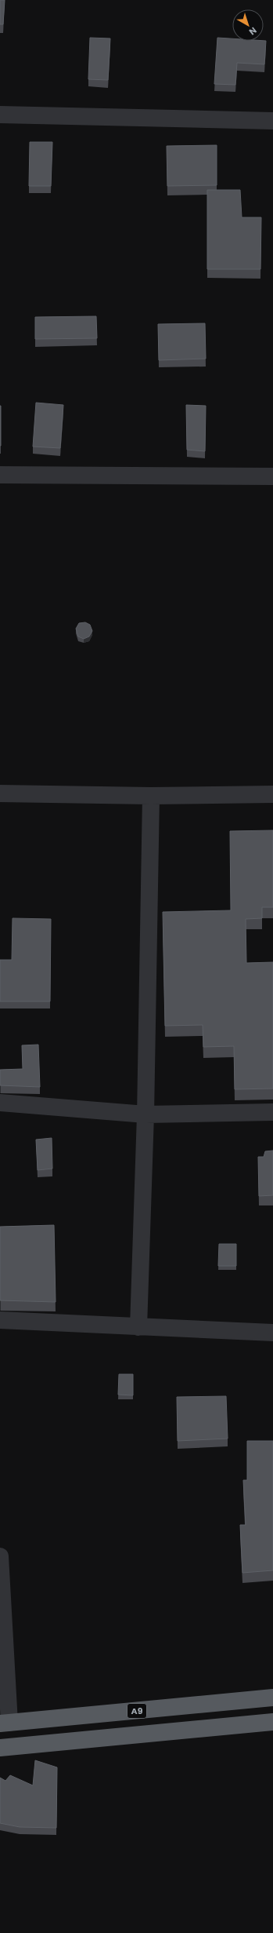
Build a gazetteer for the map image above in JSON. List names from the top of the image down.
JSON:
{
  "streets": {
    "highway": ["A9"]
  },
  "north": "bottom right"
}
